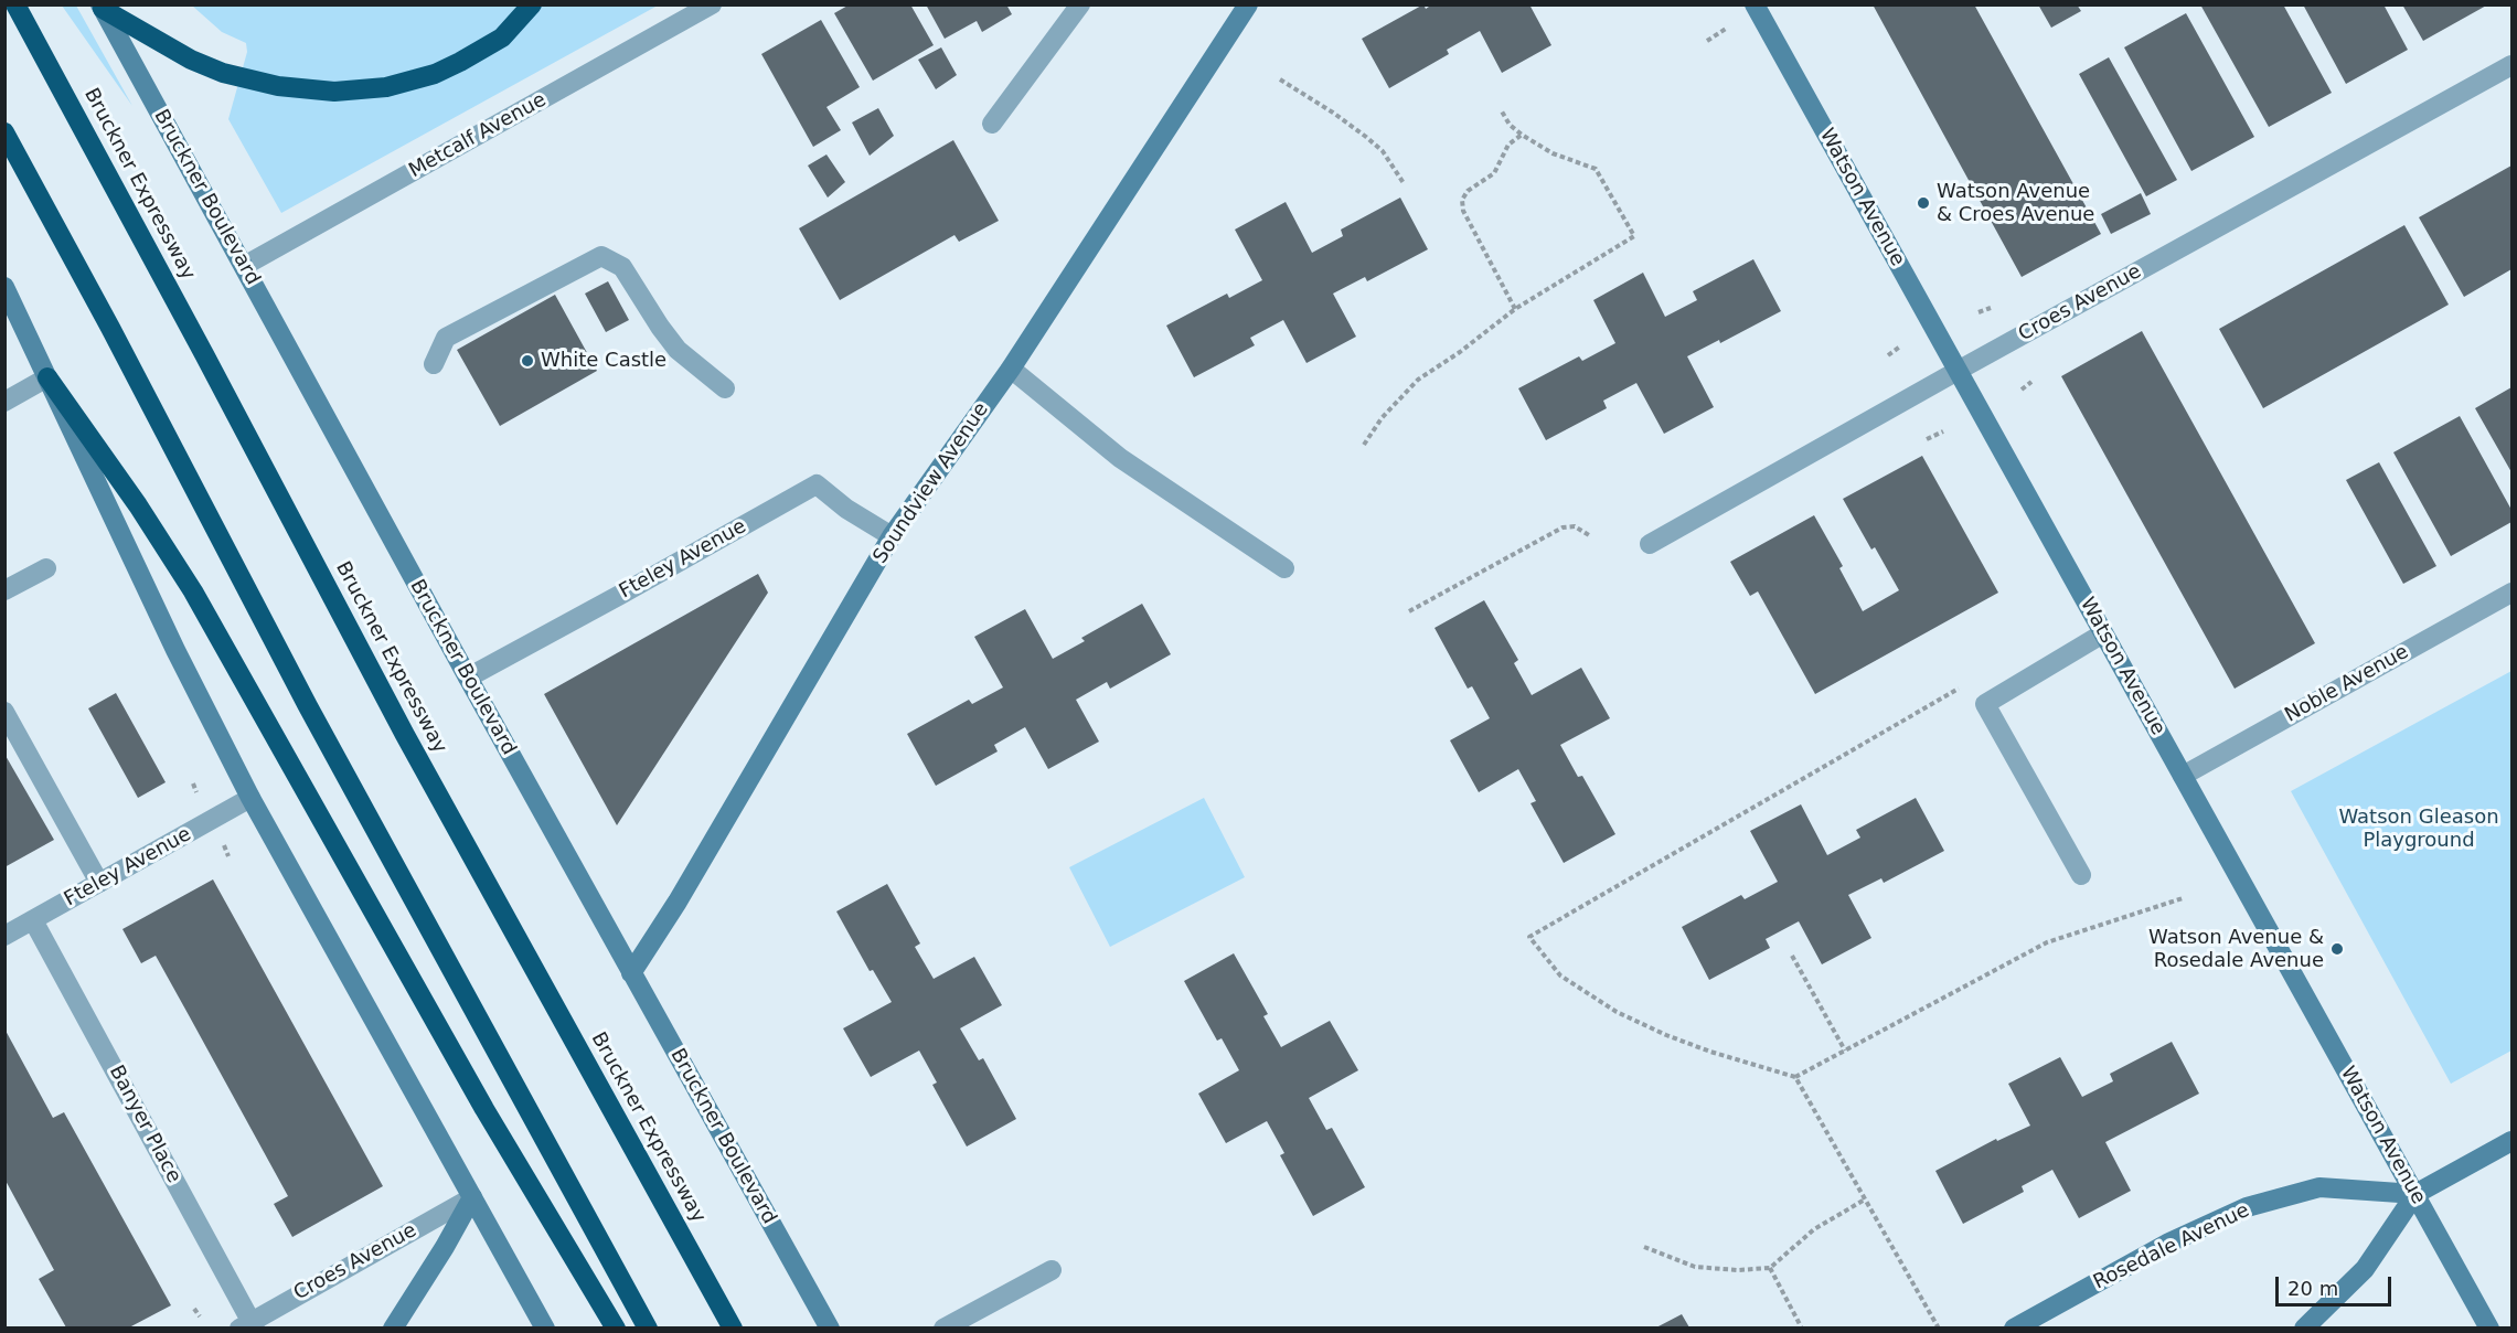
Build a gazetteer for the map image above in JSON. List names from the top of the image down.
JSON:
{
  "streets": {
    "highway": ["Bruckner Expressway"],
    "main road": [
      "Bruckner Boulevard",
      "Watson Avenue",
      "Soundview Avenue",
      "Rosedale Avenue"
    ],
    "street": [
      "Metcalf Avenue",
      "Croes Avenue",
      "Fteley Avenue",
      "Noble Avenue",
      "Banyer Place"
    ]
  },
  "crossings": [
    ["Metcalf Avenue", "Bruckner Boulevard"],
    ["Bruckner Boulevard", "Soundview Avenue"],
    ["Bruckner Boulevard", "Fteley Avenue"],
    ["Watson Avenue", "Croes Avenue"],
    ["Watson Avenue", "Noble Avenue"],
    ["Watson Avenue", "Rosedale Avenue"],
    ["Croes Avenue", "Banyer Place"],
    ["Soundview Avenue", "Fteley Avenue"],
    ["Fteley Avenue", "Banyer Place"]
  ],
  "parks": ["Watson Gleason Playground"],
  "places": ["Watson Avenue & Croes Avenue", "White Castle", "Watson Avenue & Rosedale Avenue"],
  "scale_bar": "20 m"
}
